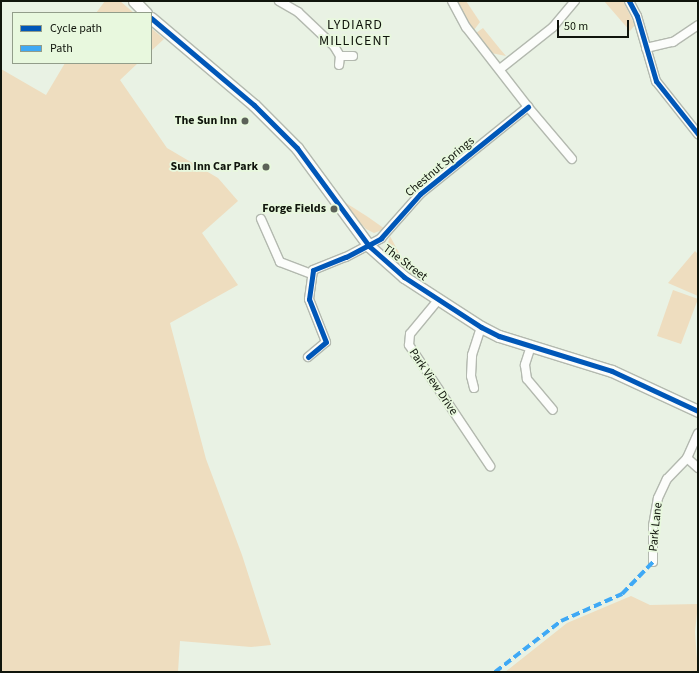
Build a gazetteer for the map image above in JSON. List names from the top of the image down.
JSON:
{
  "streets": {
    "street": [
      "Chestnut Springs",
      "The Street",
      "Park View Drive",
      "Park Lane"
    ]
  },
  "crossings": [
    ["Chestnut Springs", "The Street"],
    ["The Street", "Park View Drive"]
  ],
  "districts": ["LYDIARD MILLICENT"],
  "places": ["The Sun Inn", "Sun Inn Car Park", "Forge Fields"],
  "legend": ["Cycle path", "Path"],
  "scale_bar": "50 m"
}
